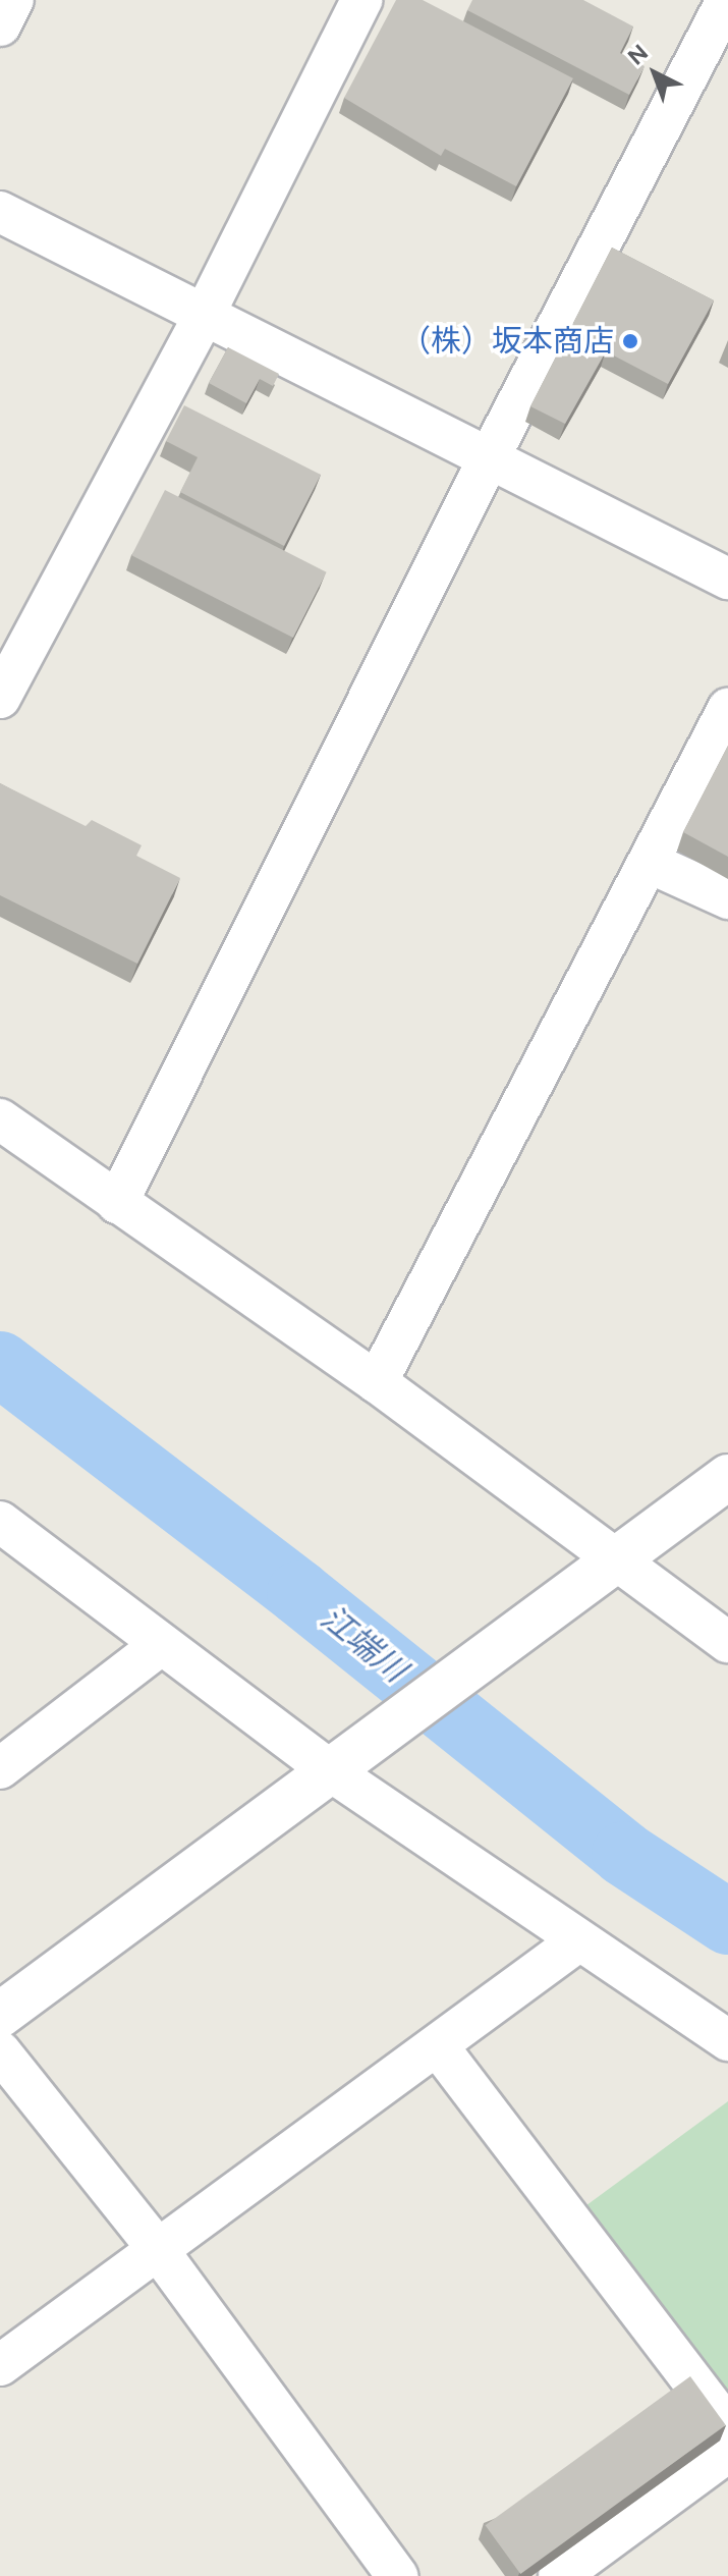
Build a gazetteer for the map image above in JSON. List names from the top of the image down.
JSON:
{
  "water": ["江端川"],
  "places": ["（株）坂本商店"],
  "north": "top left"
}
